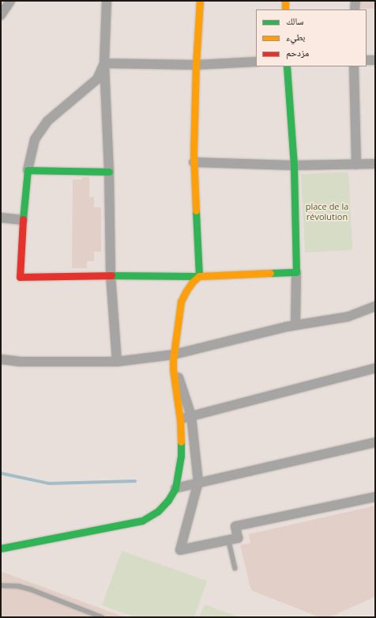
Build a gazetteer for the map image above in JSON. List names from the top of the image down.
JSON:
{
  "parks": ["place de la révolution"],
  "legend": ["سالك", "بطيء", "مزدحم"]
}
